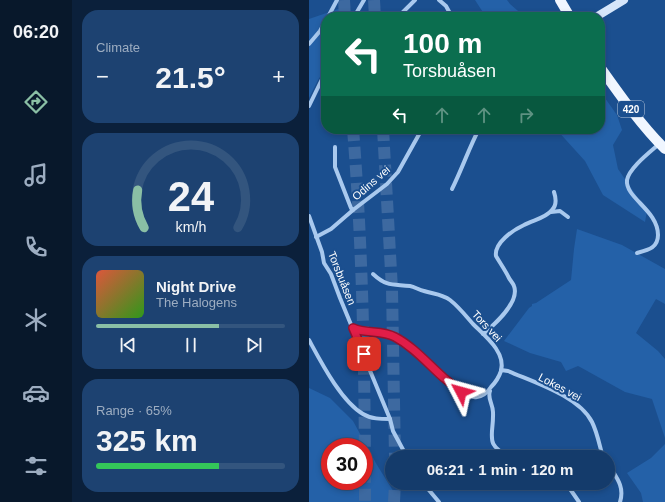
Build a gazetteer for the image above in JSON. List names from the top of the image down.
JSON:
{
  "streets": {
    "main road": ["420"],
    "street": [
      "Odins vei",
      "Torsbuåsen",
      "Tors vei",
      "Lokes vei"
    ]
  },
  "crossings": [
    ["Odins vei", "Torsbuåsen"],
    ["Tors vei", "Lokes vei"]
  ],
  "page": {
    "tabs": "06:20",
    "tile": [
      "Climate",
      ["Range · 65%", "325 km"]
    ],
    "turn": ["100 m", "Torsbuåsen"],
    "heat": ["−", "21.5°", "+"],
    "song": ["Night Drive", "The Halogens"],
    "limit": "30",
    "trip": "06:21 · 1 min · 120 m",
    "gauge": ["24", "km/h"]
  }
}
